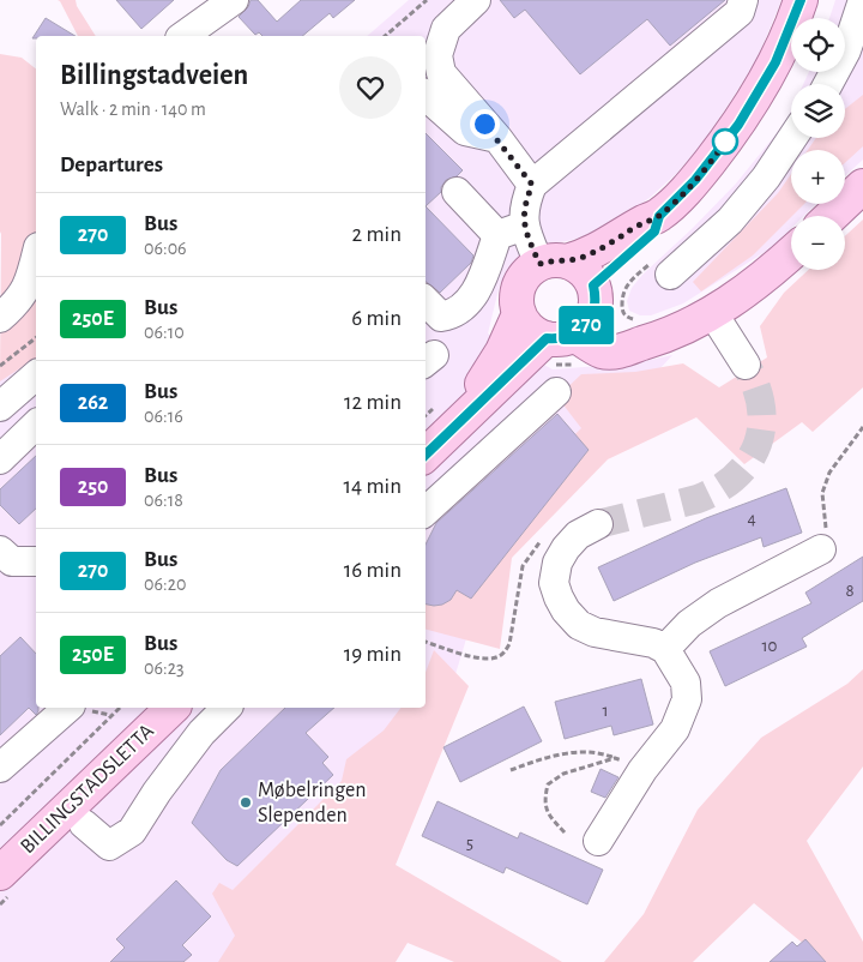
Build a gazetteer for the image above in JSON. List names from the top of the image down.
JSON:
{
  "streets": {
    "main road": ["BILLINGSTADSLETTA"]
  },
  "places": ["Møbelringen Slependen"],
  "lines": ["bus line 270"],
  "house_numbers": [
    "4",
    "8",
    "10",
    "1",
    "5"
  ],
  "page": {
    "on_map": "270",
    "map_buttons": ["+", "−"],
    "heading": [
      ["Billingstadveien", "Walk · 2 min · 140 m"],
      "Departures"
    ],
    "list": [
      {
        "mark": "270",
        "name": "Bus",
        "note": "06:06",
        "value": "2 min"
      },
      {
        "mark": "250E",
        "name": "Bus",
        "note": "06:10",
        "value": "6 min"
      },
      {
        "mark": "262",
        "name": "Bus",
        "note": "06:16",
        "value": "12 min"
      },
      {
        "mark": "250",
        "name": "Bus",
        "note": "06:18",
        "value": "14 min"
      },
      {
        "mark": "270",
        "name": "Bus",
        "note": "06:20",
        "value": "16 min"
      },
      {
        "mark": "250E",
        "name": "Bus",
        "note": "06:23",
        "value": "19 min"
      }
    ]
  }
}
